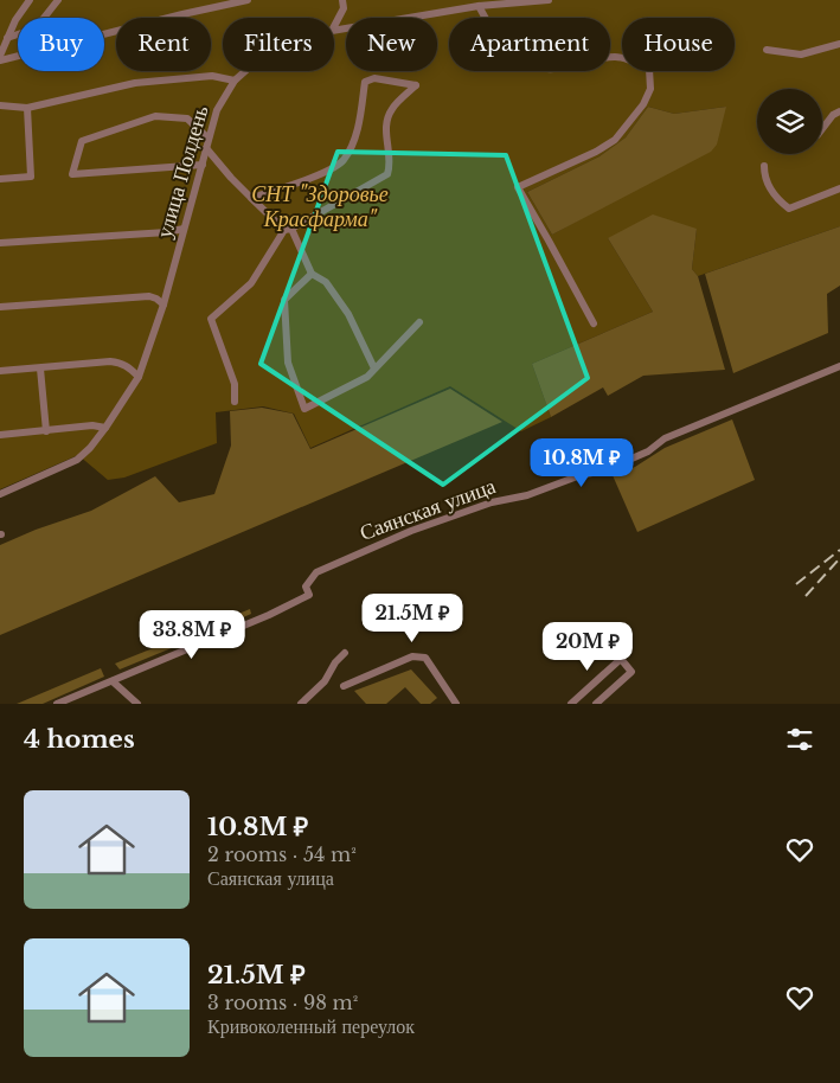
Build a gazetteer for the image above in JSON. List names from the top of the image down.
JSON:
{
  "streets": {
    "street": ["улица Полдень", "Саянская улица"]
  },
  "parks": ["СНТ \"Здоровье Красфарма\""],
  "page": {
    "chip": [
      "Buy",
      "Rent",
      "Filters",
      "New",
      "Apartment",
      "House"
    ],
    "price": [
      "10.8M ₽",
      "21.5M ₽",
      "33.8M ₽",
      "20M ₽"
    ],
    "heading": "4 homes",
    "list": [
      {
        "name": "10.8M ₽",
        "note": "2 rooms · 54 m² · Саянская улица"
      },
      {
        "name": "21.5M ₽",
        "note": "3 rooms · 98 m² · Кривоколенный переулок"
      }
    ]
  }
}
